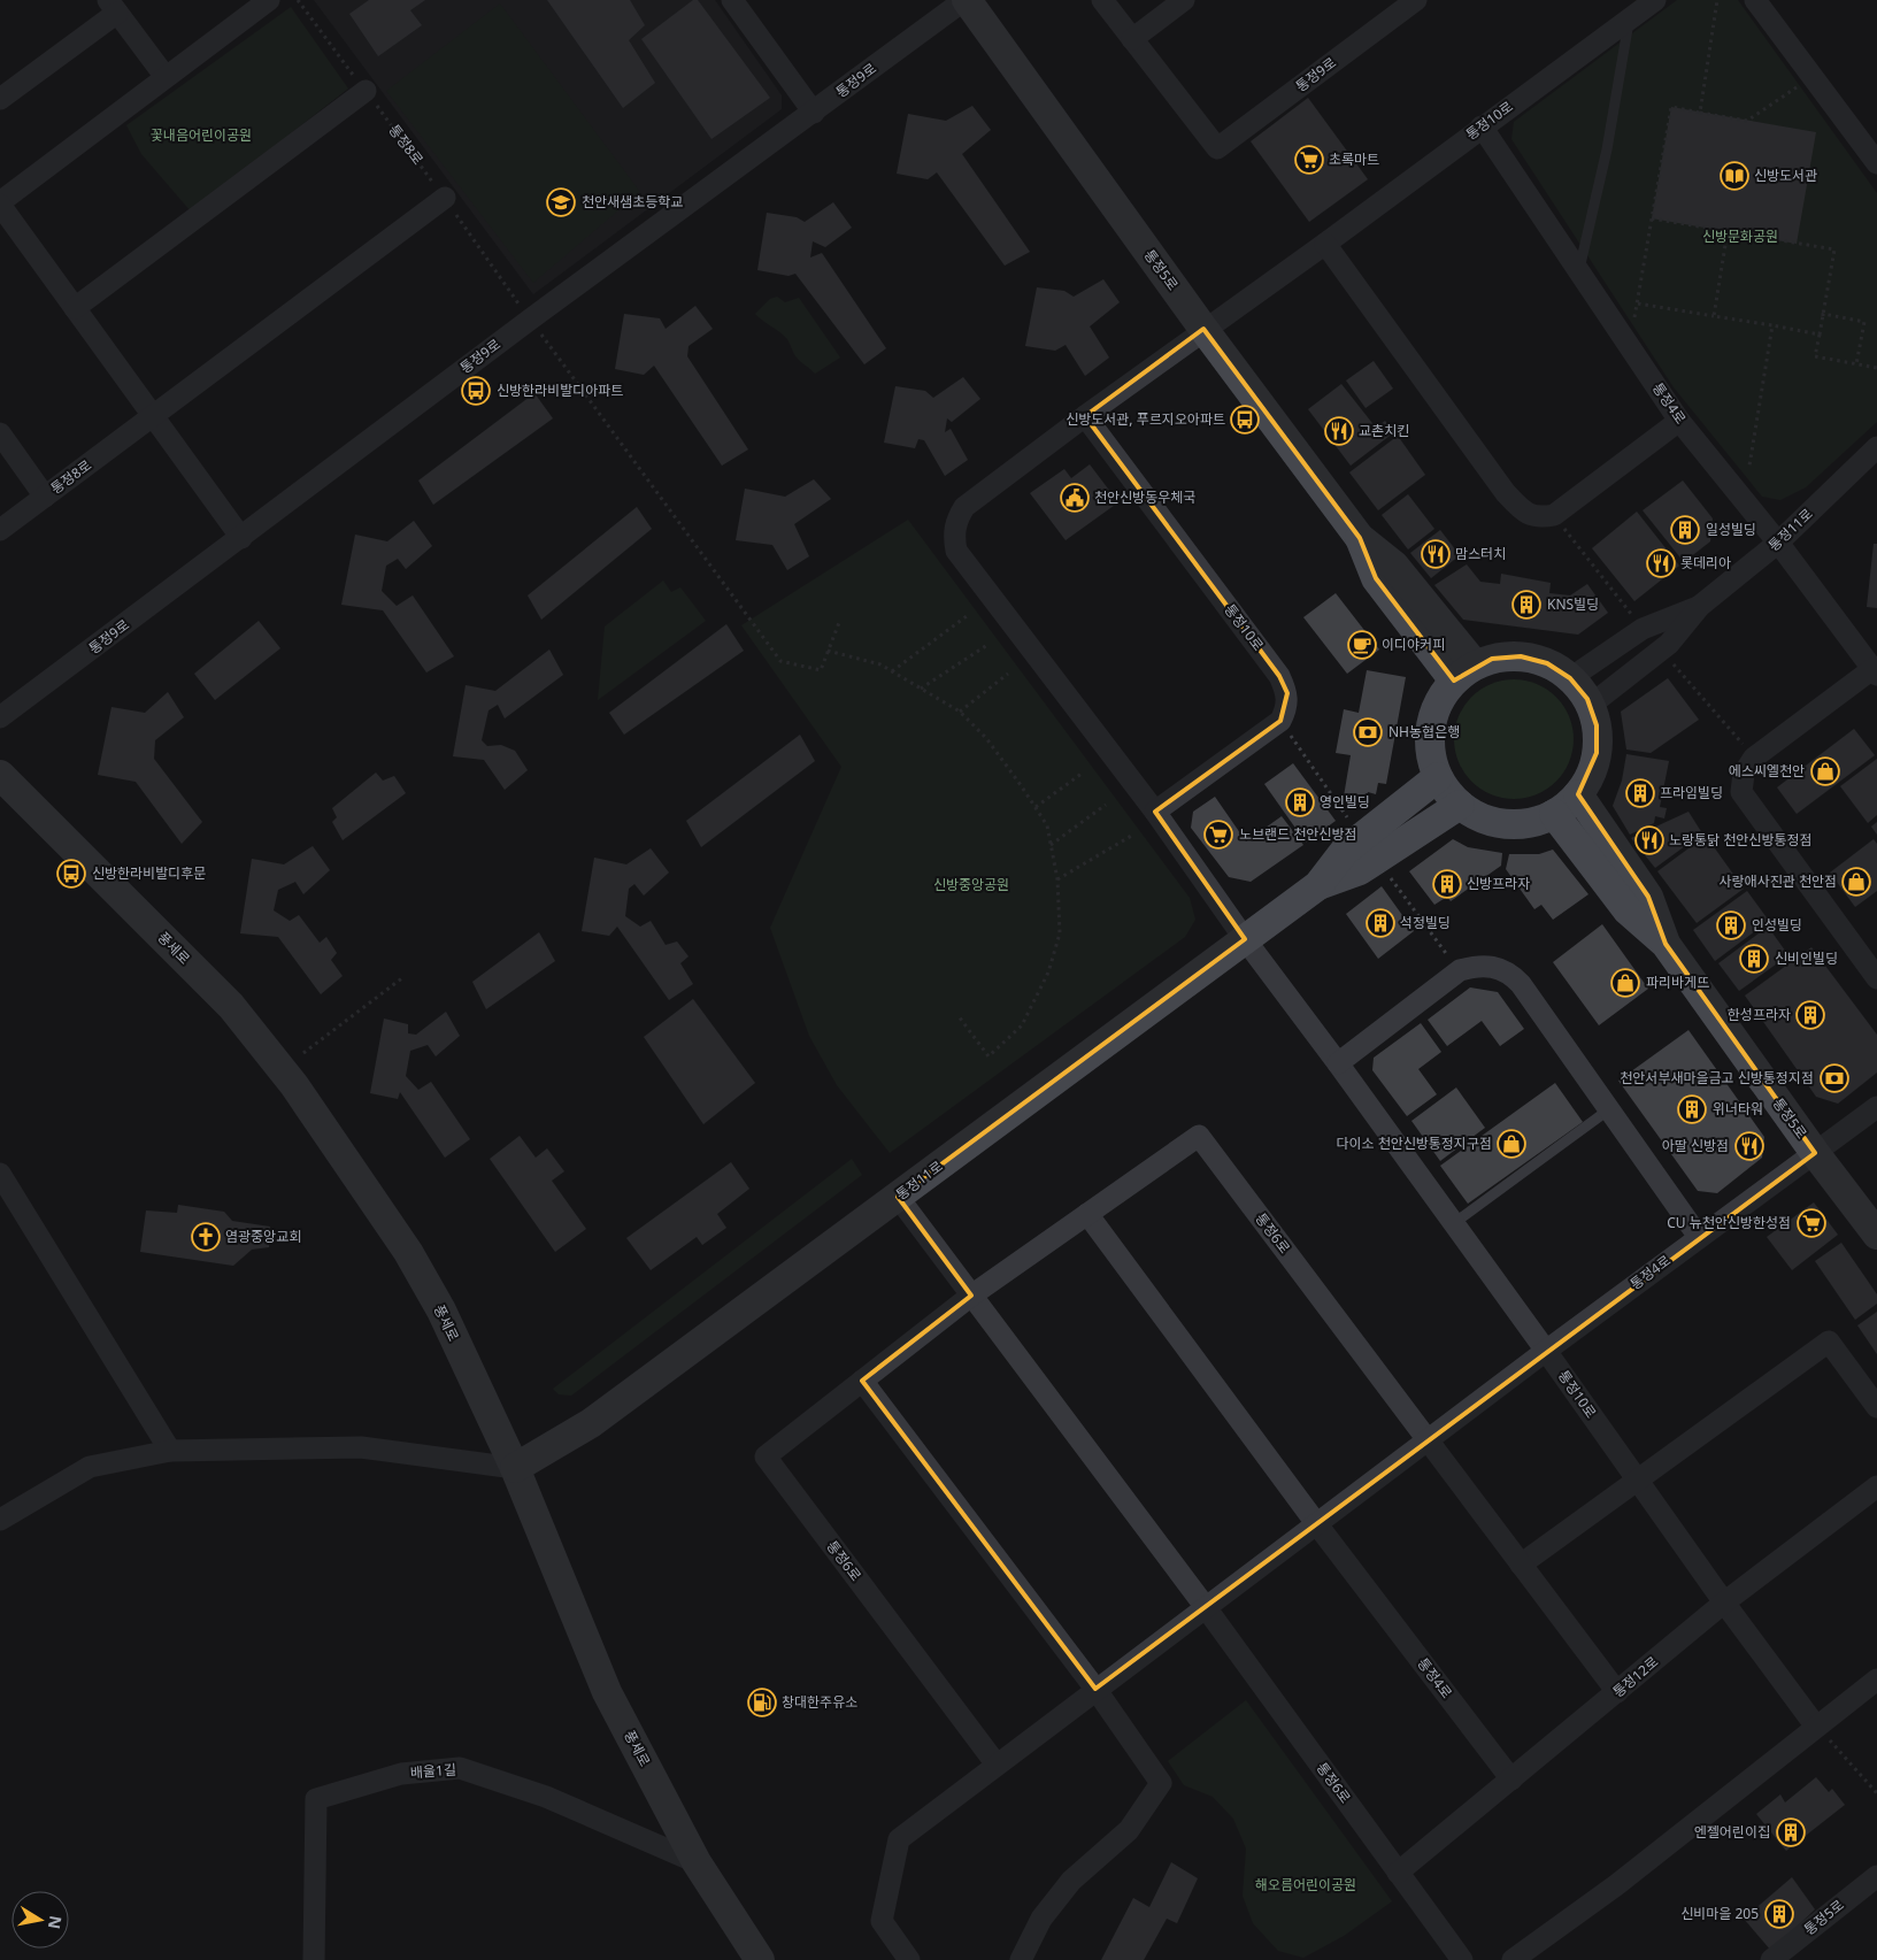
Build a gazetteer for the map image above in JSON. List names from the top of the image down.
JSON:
{
  "streets": {
    "street": [
      "통정9로",
      "통정10로",
      "통정8로",
      "통정5로",
      "통정4로",
      "통정11로",
      "풍세로",
      "통정6로",
      "통정12로",
      "배울1길"
    ]
  },
  "crossings": [
    ["통정9로", "통정5로"],
    ["통정10로", "통정5로"],
    ["통정10로", "통정4로"],
    ["통정10로", "통정11로"],
    ["통정10로", "통정12로"],
    ["통정5로", "통정4로"],
    ["통정4로", "통정11로"],
    ["통정4로", "통정6로"],
    ["통정4로", "통정12로"],
    ["통정11로", "풍세로"],
    ["통정11로", "통정6로"],
    ["풍세로", "배울1길"],
    ["통정6로", "통정12로"]
  ],
  "parks": [
    "꽃내음어린이공원",
    "신방문화공원",
    "신방중앙공원",
    "해오름어린이공원"
  ],
  "places": {
    "supermarket": ["초록마트", "노브랜드 천안신방점", "CU 뉴천안신방한성점"],
    "library": ["신방도서관"],
    "school or university": ["천안새샘초등학교"],
    "bus stop": ["신방한라비발디아파트", "신방도서관, 푸르지오아파트", "신방한라비발디후문"],
    "restaurant": [
      "교촌치킨",
      "맘스터치",
      "롯데리아",
      "노랑통닭 천안신방통정점",
      "아딸 신방점"
    ],
    "public building": ["천안신방동우체국"],
    "building": [
      "일성빌딩",
      "KNS빌딩",
      "프라임빌딩",
      "영인빌딩",
      "신방프라자",
      "석정빌딩",
      "인성빌딩",
      "신비인빌딩",
      "한성프라자",
      "위너타워",
      "엔젤어린이집",
      "신비마을 205"
    ],
    "cafe": ["이디야커피"],
    "bank": ["NH농협은행", "천안서부새마을금고 신방통정지점"],
    "shop": [
      "에스씨엘천안",
      "사랑애사진관 천안점",
      "파리바게뜨",
      "다이소 천안신방통정지구점"
    ],
    "church": ["염광중앙교회"],
    "fuel station": ["창대한주유소"]
  },
  "north": "right"
}
